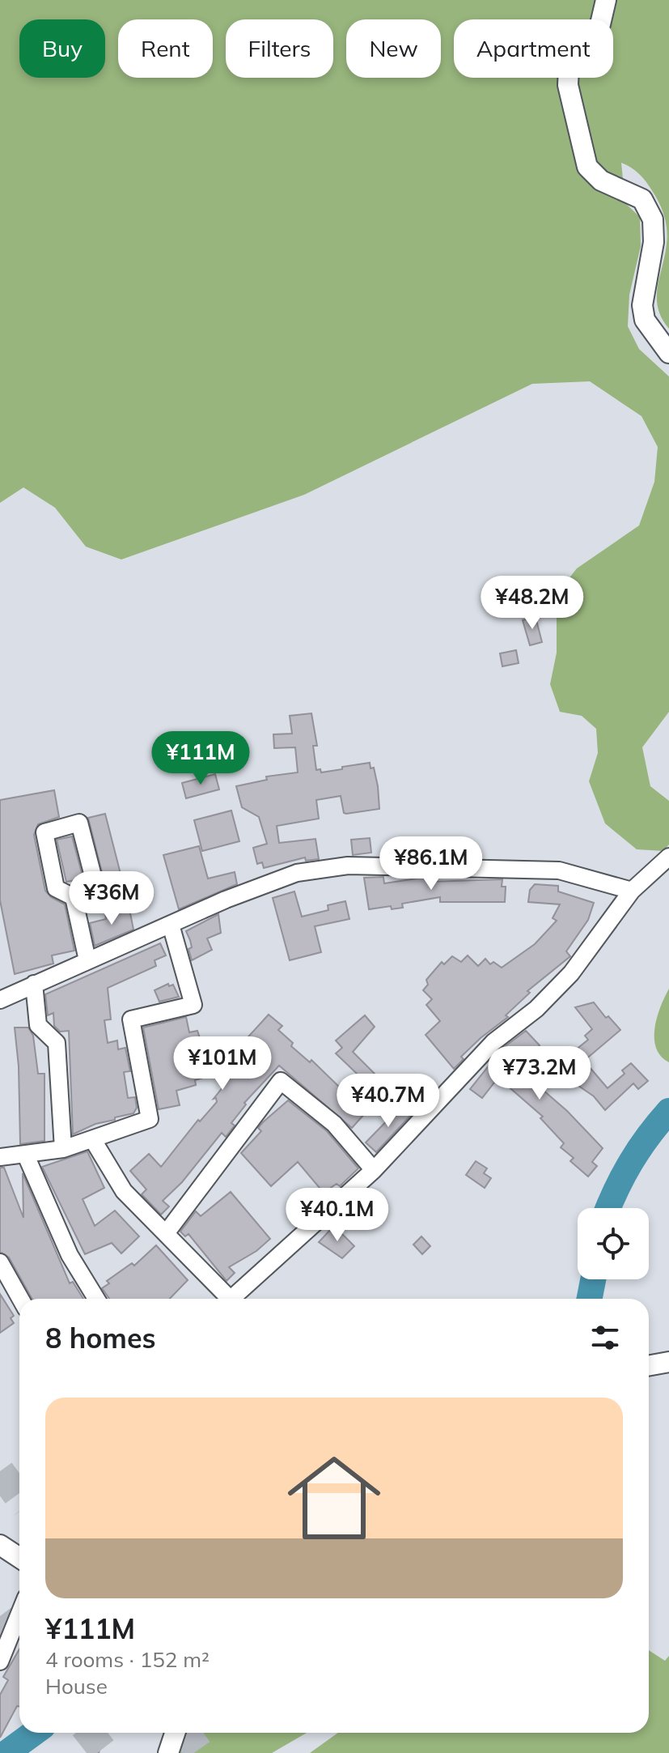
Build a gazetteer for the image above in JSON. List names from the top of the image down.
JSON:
{
  "page": {
    "chip": [
      "Buy",
      "Rent",
      "Filters",
      "New",
      "Apartment"
    ],
    "price": [
      "¥48.2M",
      "¥111M",
      "¥86.1M",
      "¥36M",
      "¥101M",
      "¥73.2M",
      "¥40.7M",
      "¥40.1M"
    ],
    "heading": "8 homes",
    "list": [
      {
        "name": "¥111M",
        "note": "4 rooms · 152 m² · House"
      }
    ]
  }
}
